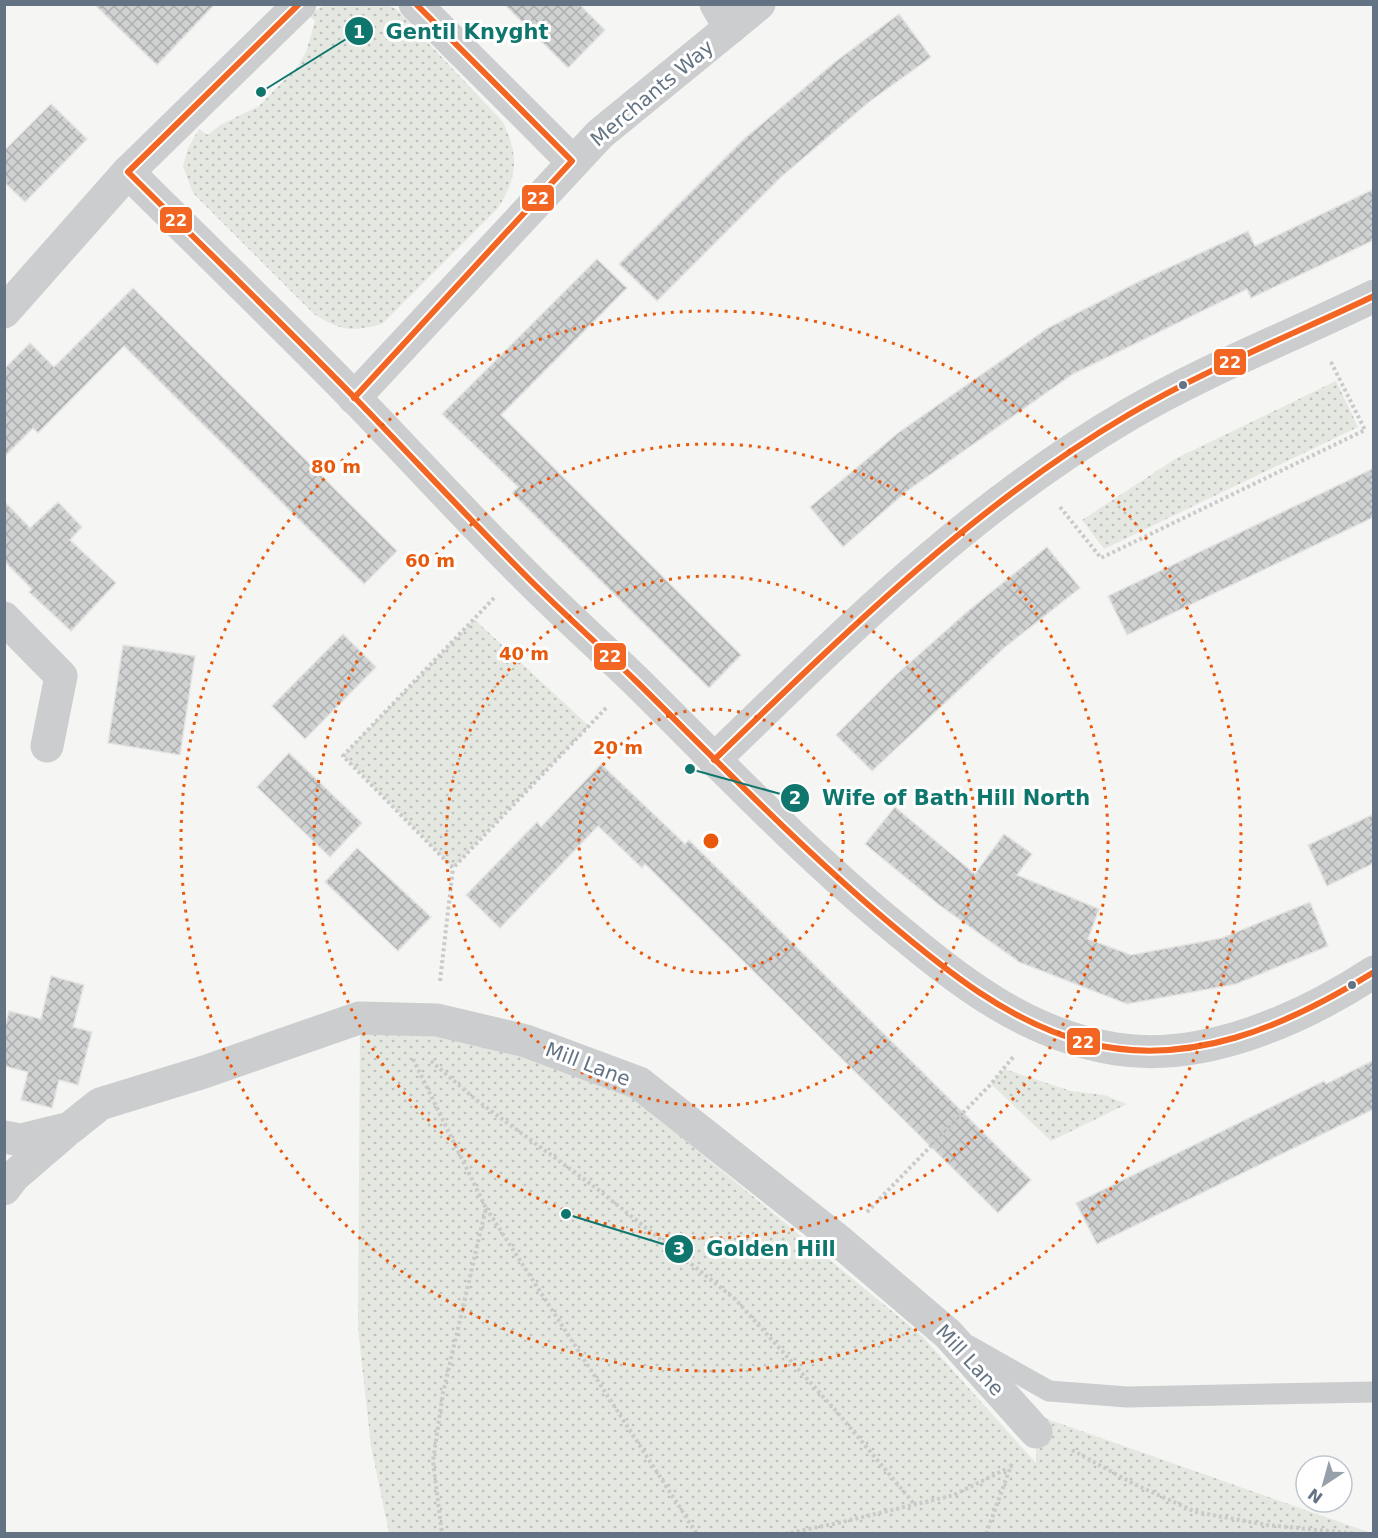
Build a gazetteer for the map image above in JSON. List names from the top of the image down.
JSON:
{
  "streets": {
    "street": ["Merchants Way", "Mill Lane"]
  },
  "places": ["Gentil Knyght", "Wife of Bath Hill North", "Golden Hill"],
  "lines": ["transit line 22"],
  "north": "bottom left",
  "rings": [
    "80 m",
    "60 m",
    "40 m",
    "20 m"
  ]
}
